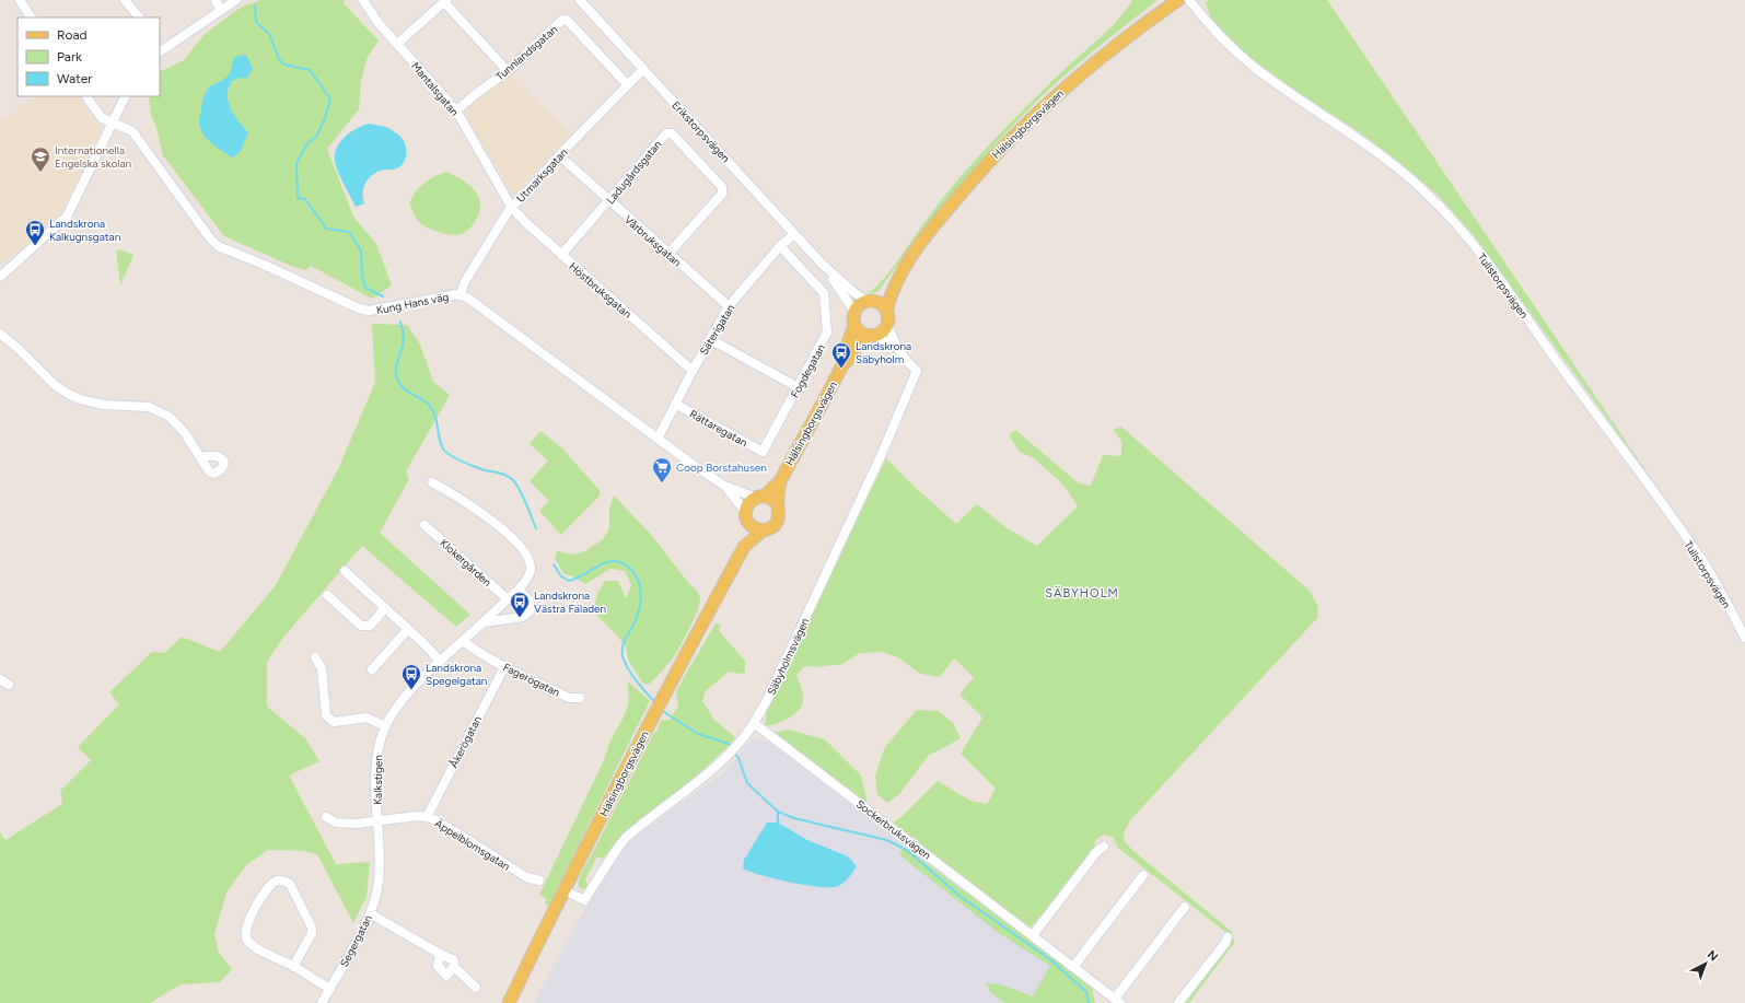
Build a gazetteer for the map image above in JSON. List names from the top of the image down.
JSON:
{
  "streets": {
    "main road": ["Hälsingborgsvägen"],
    "street": [
      "Tunnlandsgatan",
      "Mantalsgatan",
      "Erikstorpsvägen",
      "Ladugårdsgatan",
      "Utmarksgatan",
      "Vårbruksgatan",
      "Tullstorpsvägen",
      "Höstbruksgatan",
      "Kung Hans väg",
      "Säterigatan",
      "Fogdegatan",
      "Rättaregatan",
      "Klokergården",
      "Säbyholmsvägen",
      "Fagerögatan",
      "Åkerögatan",
      "Kalkstigen",
      "Sockerbruksvägen",
      "Äppelblomsgatan",
      "Segergatan"
    ]
  },
  "crossings": [
    ["Tunnlandsgatan", "Mantalsgatan"],
    ["Tunnlandsgatan", "Utmarksgatan"],
    ["Mantalsgatan", "Utmarksgatan"],
    ["Mantalsgatan", "Höstbruksgatan"],
    ["Hälsingborgsvägen", "Erikstorpsvägen"],
    ["Hälsingborgsvägen", "Kung Hans väg"],
    ["Hälsingborgsvägen", "Säbyholmsvägen"],
    ["Erikstorpsvägen", "Utmarksgatan"],
    ["Erikstorpsvägen", "Säterigatan"],
    ["Erikstorpsvägen", "Säbyholmsvägen"],
    ["Ladugårdsgatan", "Vårbruksgatan"],
    ["Ladugårdsgatan", "Höstbruksgatan"],
    ["Utmarksgatan", "Vårbruksgatan"],
    ["Utmarksgatan", "Höstbruksgatan"],
    ["Utmarksgatan", "Kung Hans väg"],
    ["Vårbruksgatan", "Säterigatan"],
    ["Höstbruksgatan", "Säterigatan"],
    ["Kung Hans väg", "Säterigatan"],
    ["Säterigatan", "Fogdegatan"],
    ["Säterigatan", "Rättaregatan"],
    ["Fogdegatan", "Rättaregatan"],
    ["Klokergården", "Kalkstigen"],
    ["Säbyholmsvägen", "Sockerbruksvägen"],
    ["Fagerögatan", "Åkerögatan"],
    ["Fagerögatan", "Kalkstigen"],
    ["Åkerögatan", "Äppelblomsgatan"],
    ["Kalkstigen", "Äppelblomsgatan"],
    ["Kalkstigen", "Segergatan"],
    ["Äppelblomsgatan", "Segergatan"]
  ],
  "districts": ["SÄBYHOLM"],
  "places": {
    "school or university": ["Internationella Engelska skolan"],
    "bus stop": [
      "Landskrona Kalkugnsgatan",
      "Landskrona Säbyholm",
      "Landskrona Västra Fäladen",
      "Landskrona Spegelgatan"
    ],
    "supermarket": ["Coop Borstahusen"]
  },
  "legend": ["Road", "Park", "Water"],
  "north": "top right"
}
